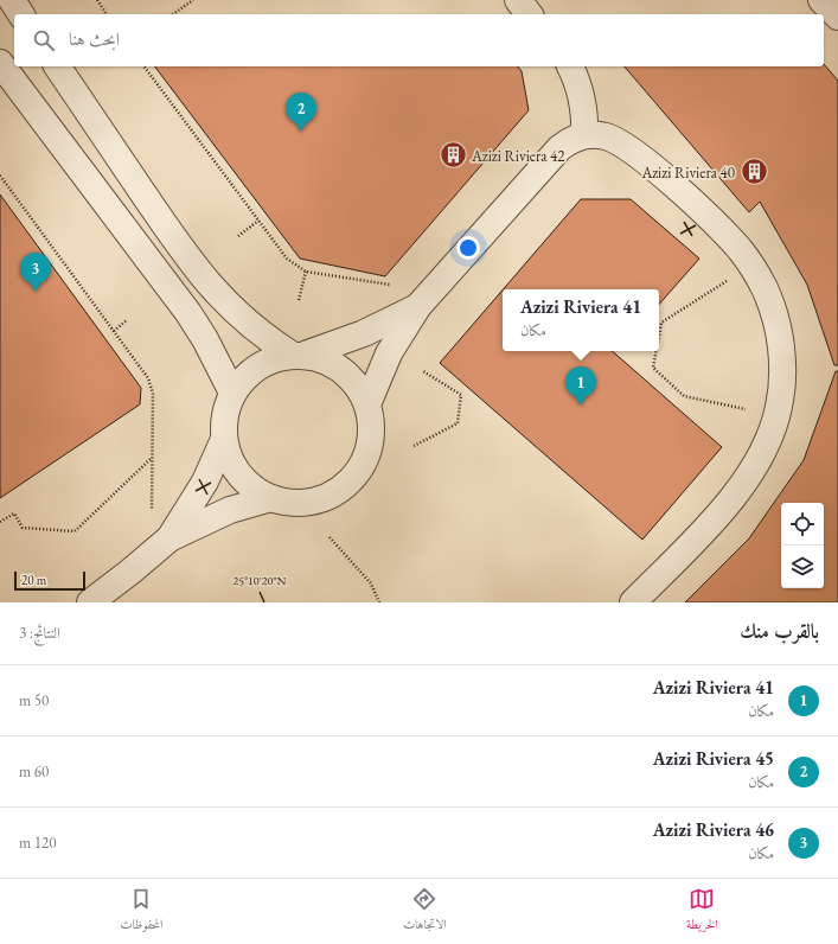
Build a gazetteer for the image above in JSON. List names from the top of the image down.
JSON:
{
  "places": {
    "building": ["Azizi Riviera 42", "Azizi Riviera 40"]
  },
  "scale_bar": "20 m",
  "page": {
    "search": "ابحث هنا",
    "pins": ["2", "3", "1"],
    "popup": ["Azizi Riviera 41", "مكان"],
    "scale": "20 m",
    "heading": ["بالقرب منك", "النتائج: 3"],
    "list": [
      {
        "mark": "1",
        "name": "Azizi Riviera 41",
        "note": "مكان",
        "value": "50 m"
      },
      {
        "mark": "2",
        "name": "Azizi Riviera 45",
        "note": "مكان",
        "value": "60 m"
      },
      {
        "mark": "3",
        "name": "Azizi Riviera 46",
        "note": "مكان",
        "value": "120 m"
      }
    ],
    "nav": ["الخريطة", "الاتجاهات", "المحفوظات"]
  },
  "coordinates": ["25°10'20\"N"]
}
